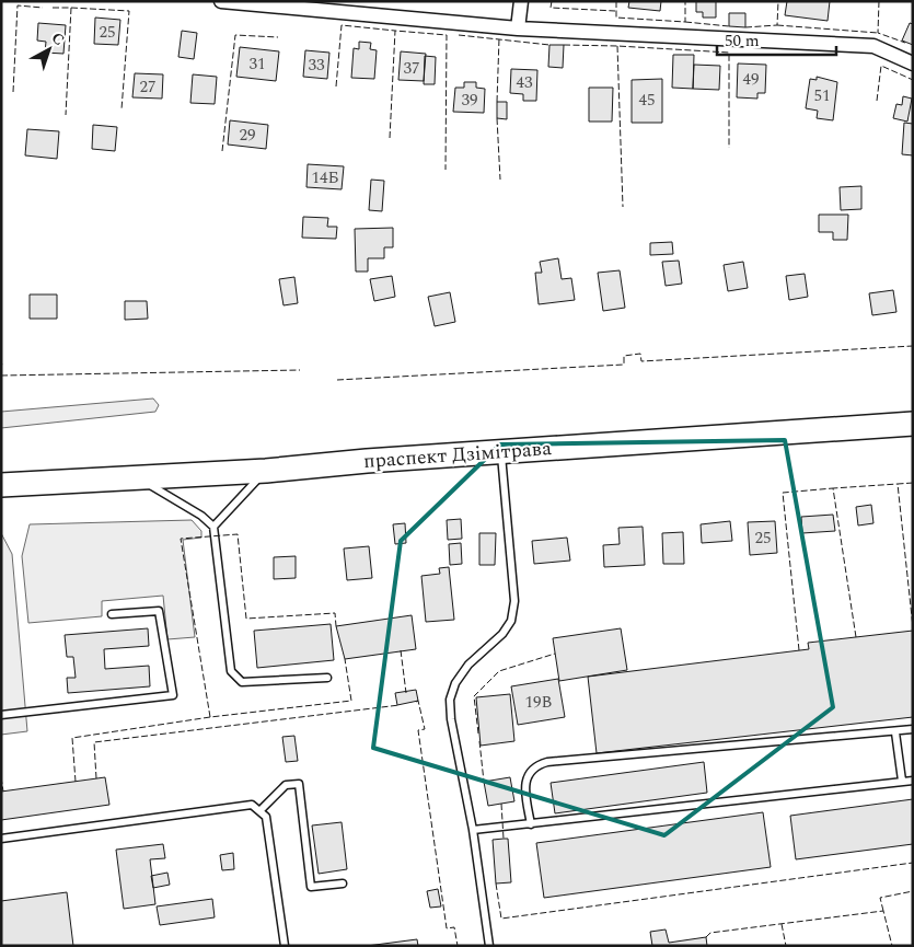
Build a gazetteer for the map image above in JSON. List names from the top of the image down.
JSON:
{
  "streets": {
    "main road": ["праспект Дзімітрава"]
  },
  "house_numbers": [
    "25",
    "31",
    "33",
    "37",
    "49",
    "43",
    "27",
    "51",
    "39",
    "45",
    "29",
    "14Б",
    "25",
    "19В"
  ],
  "scale_bar": "50 m",
  "north": "top right"
}
